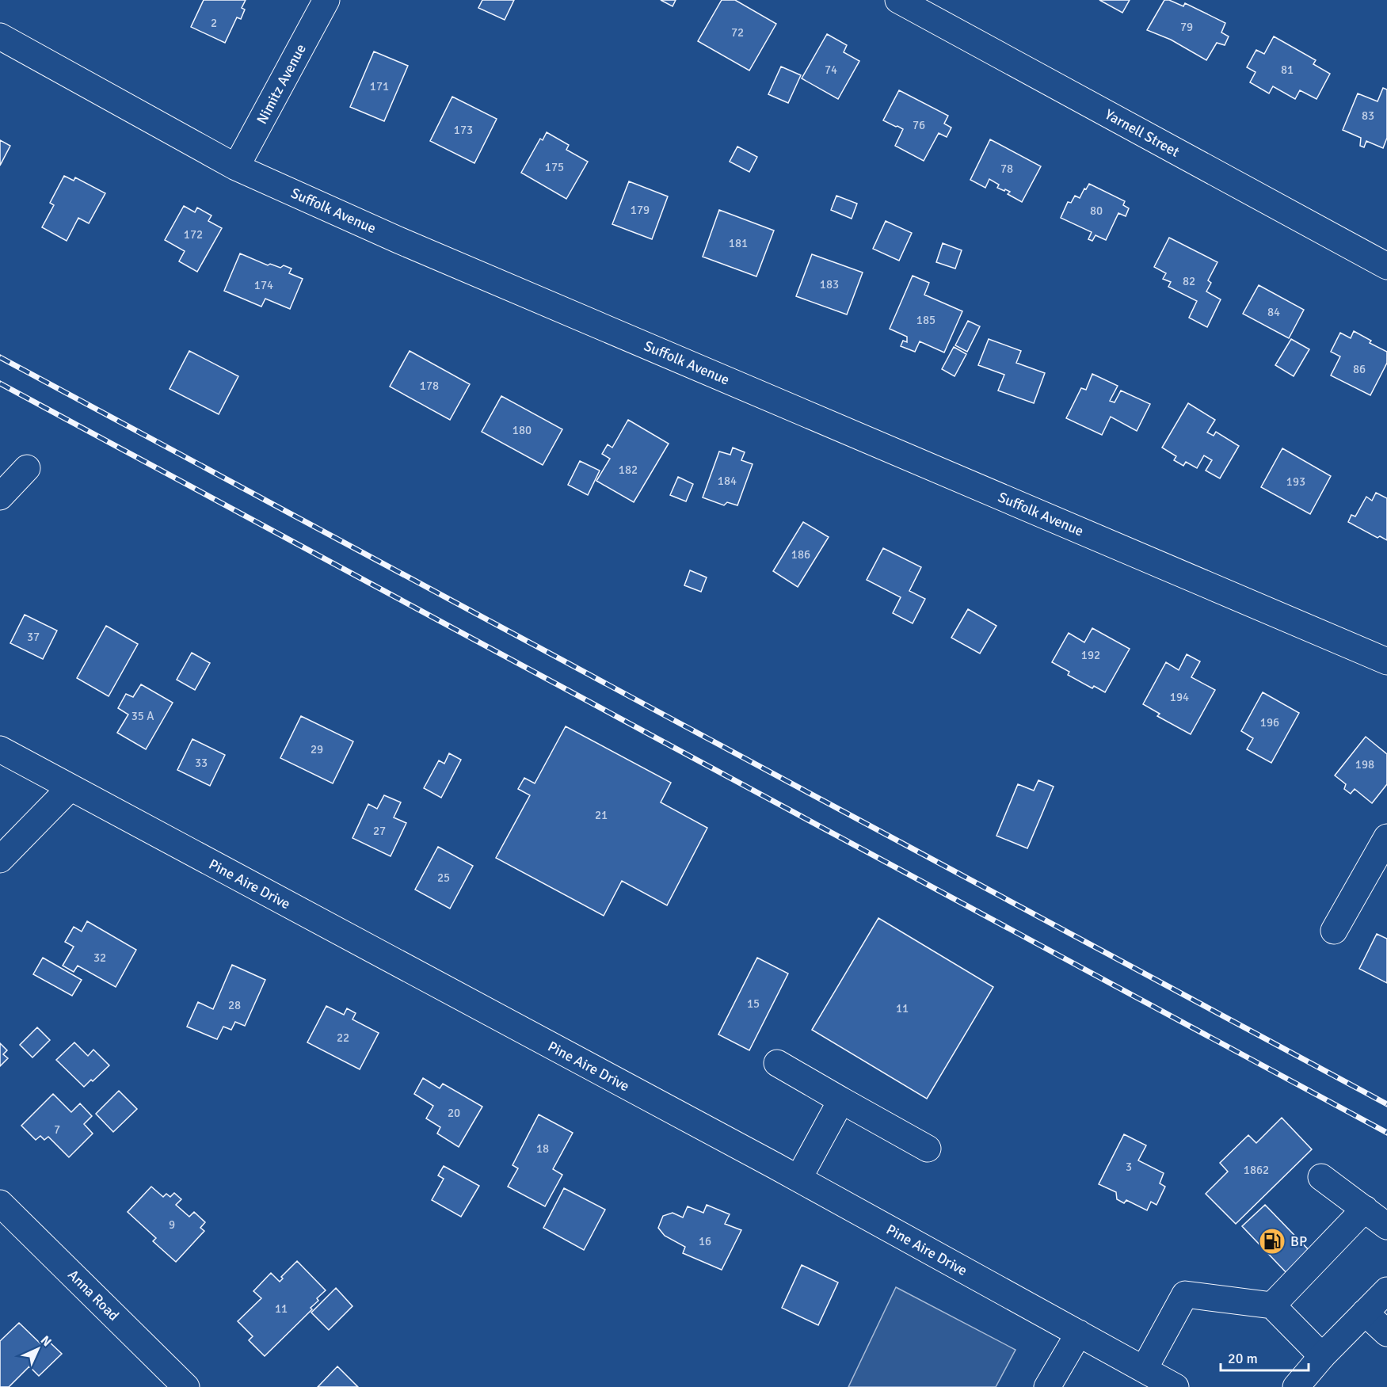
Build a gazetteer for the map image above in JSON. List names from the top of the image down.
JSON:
{
  "streets": {
    "street": [
      "Nimitz Avenue",
      "Yarnell Street",
      "Suffolk Avenue",
      "Pine Aire Drive",
      "Anna Road"
    ]
  },
  "crossings": [
    ["Nimitz Avenue", "Suffolk Avenue"]
  ],
  "places": {
    "fuel station": ["BP"]
  },
  "house_numbers": [
    "2",
    "79",
    "72",
    "74",
    "81",
    "171",
    "83",
    "76",
    "173",
    "175",
    "78",
    "179",
    "80",
    "172",
    "181",
    "82",
    "183",
    "174",
    "84",
    "185",
    "86",
    "178",
    "180",
    "182",
    "184",
    "193",
    "186",
    "37",
    "192",
    "194",
    "35 A",
    "196",
    "29",
    "33",
    "198",
    "21",
    "27",
    "25",
    "32",
    "15",
    "28",
    "11",
    "22",
    "20",
    "7",
    "18",
    "3",
    "1862",
    "9",
    "16",
    "11"
  ],
  "scale_bar": "20 m",
  "north": "top right"
}
